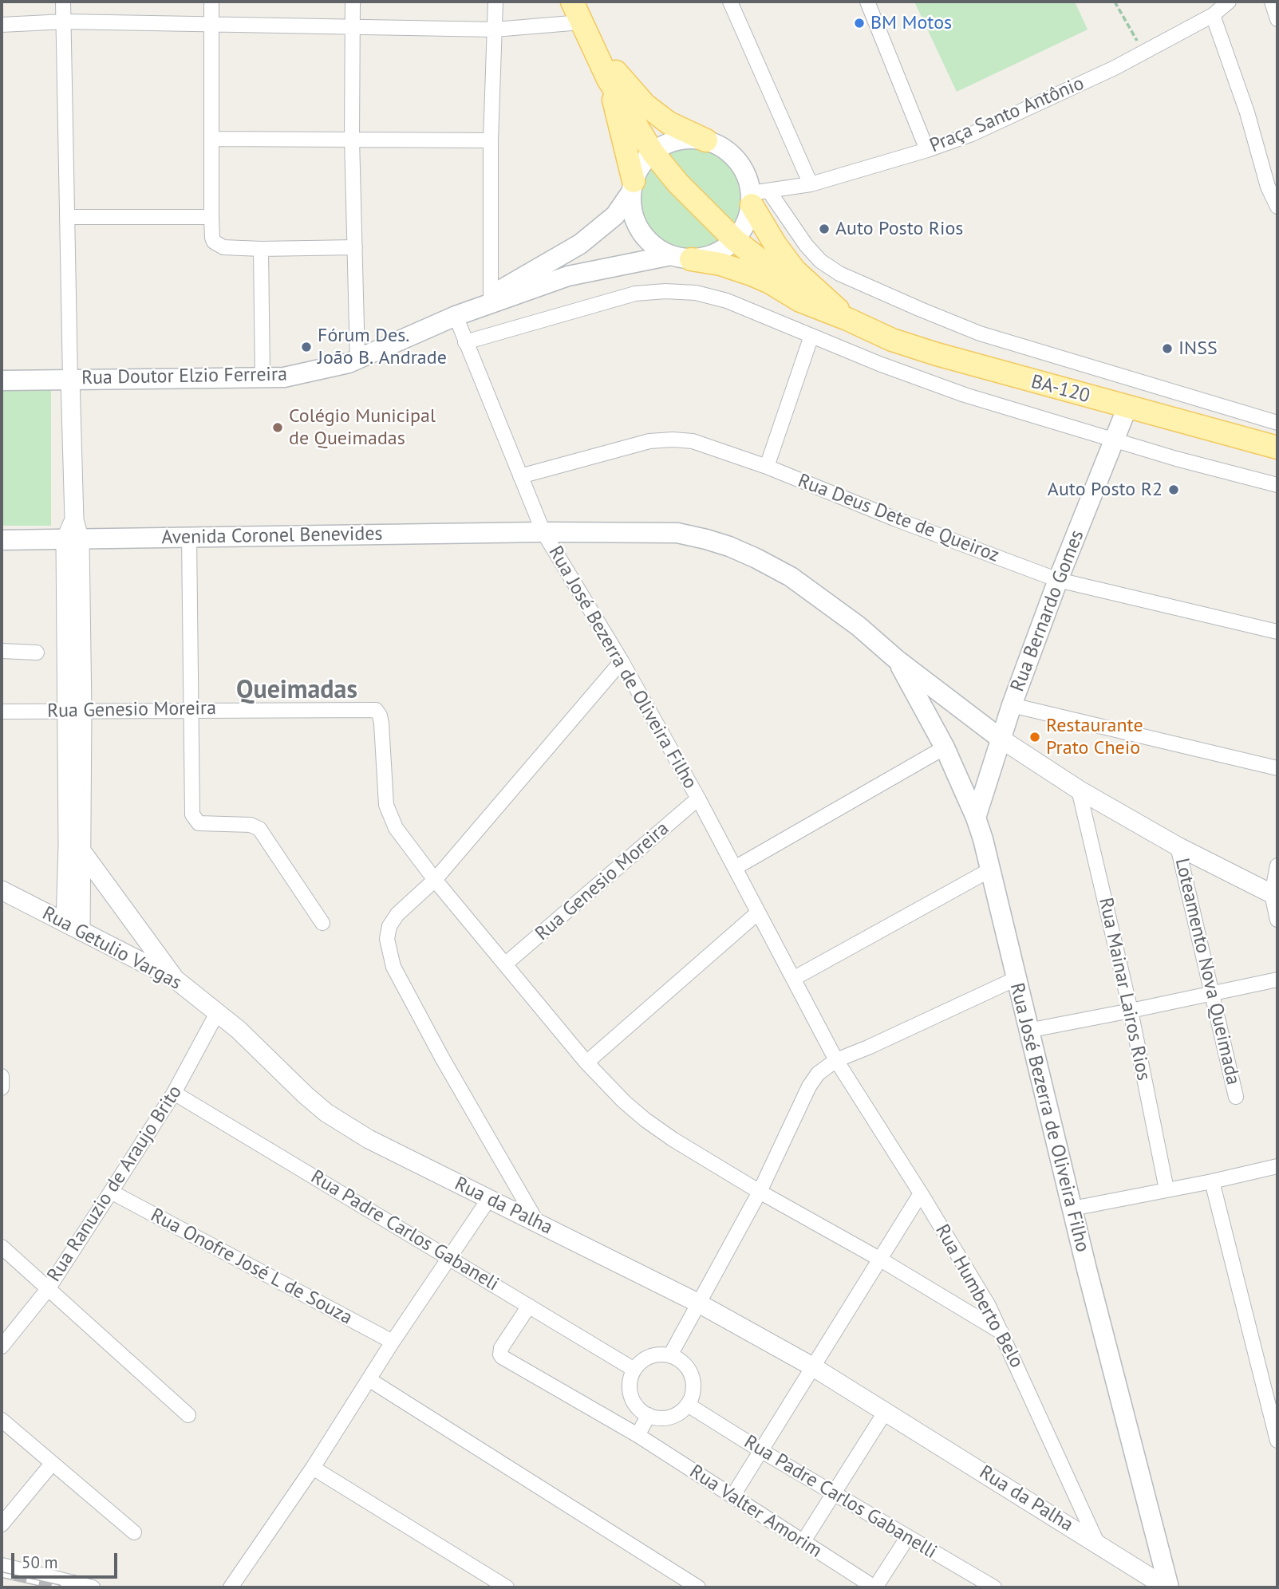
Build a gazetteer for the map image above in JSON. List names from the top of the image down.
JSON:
{
  "streets": {
    "main road": [
      "Rua Doutor Elzio Ferreira",
      "BA-120",
      "Avenida Coronel Benevides",
      "Rua Bernardo Gomes",
      "Rua José Bezerra de Oliveira Filho"
    ],
    "street": [
      "Praça Santo Antônio",
      "Rua Deus Dete de Queiroz",
      "Rua Genesio Moreira",
      "Rua Getulio Vargas",
      "Loteamento Nova Queimada",
      "Rua Mainar Lairos Rios",
      "Rua Ranuzio de Araujo Brito",
      "Rua da Palha",
      "Rua Padre Carlos Gabaneli",
      "Rua Onofre José L de Souza",
      "Rua Humberto Belo",
      "Rua Padre Carlos Gabanelli",
      "Rua Valter Amorim"
    ]
  },
  "crossings": [
    ["BA-120", "Rua Bernardo Gomes"],
    ["Rua Deus Dete de Queiroz", "Rua Bernardo Gomes"],
    ["Avenida Coronel Benevides", "Rua José Bezerra de Oliveira Filho"],
    ["Rua Bernardo Gomes", "Rua José Bezerra de Oliveira Filho"],
    ["Rua Bernardo Gomes", "Loteamento Nova Queimada"],
    ["Rua José Bezerra de Oliveira Filho", "Rua Genesio Moreira"],
    ["Rua José Bezerra de Oliveira Filho", "Loteamento Nova Queimada"],
    ["Rua José Bezerra de Oliveira Filho", "Rua da Palha"],
    ["Rua José Bezerra de Oliveira Filho", "Rua Humberto Belo"],
    ["Rua Getulio Vargas", "Rua Ranuzio de Araujo Brito"],
    ["Rua Getulio Vargas", "Rua da Palha"],
    ["Loteamento Nova Queimada", "Rua Mainar Lairos Rios"],
    ["Rua Ranuzio de Araujo Brito", "Rua da Palha"],
    ["Rua Ranuzio de Araujo Brito", "Rua Padre Carlos Gabaneli"],
    ["Rua Ranuzio de Araujo Brito", "Rua Onofre José L de Souza"],
    ["Rua da Palha", "Rua Humberto Belo"],
    ["Rua Padre Carlos Gabaneli", "Rua Padre Carlos Gabanelli"],
    ["Rua Padre Carlos Gabaneli", "Rua Valter Amorim"]
  ],
  "districts": ["Queimadas"],
  "places": [
    "BM Motos",
    "Auto Posto Rios",
    "Fórum Des. João B. Andrade",
    "INSS",
    "Colégio Municipal de Queimadas",
    "Auto Posto R2",
    "Restaurante Prato Cheio"
  ],
  "scale_bar": "50 m"
}
